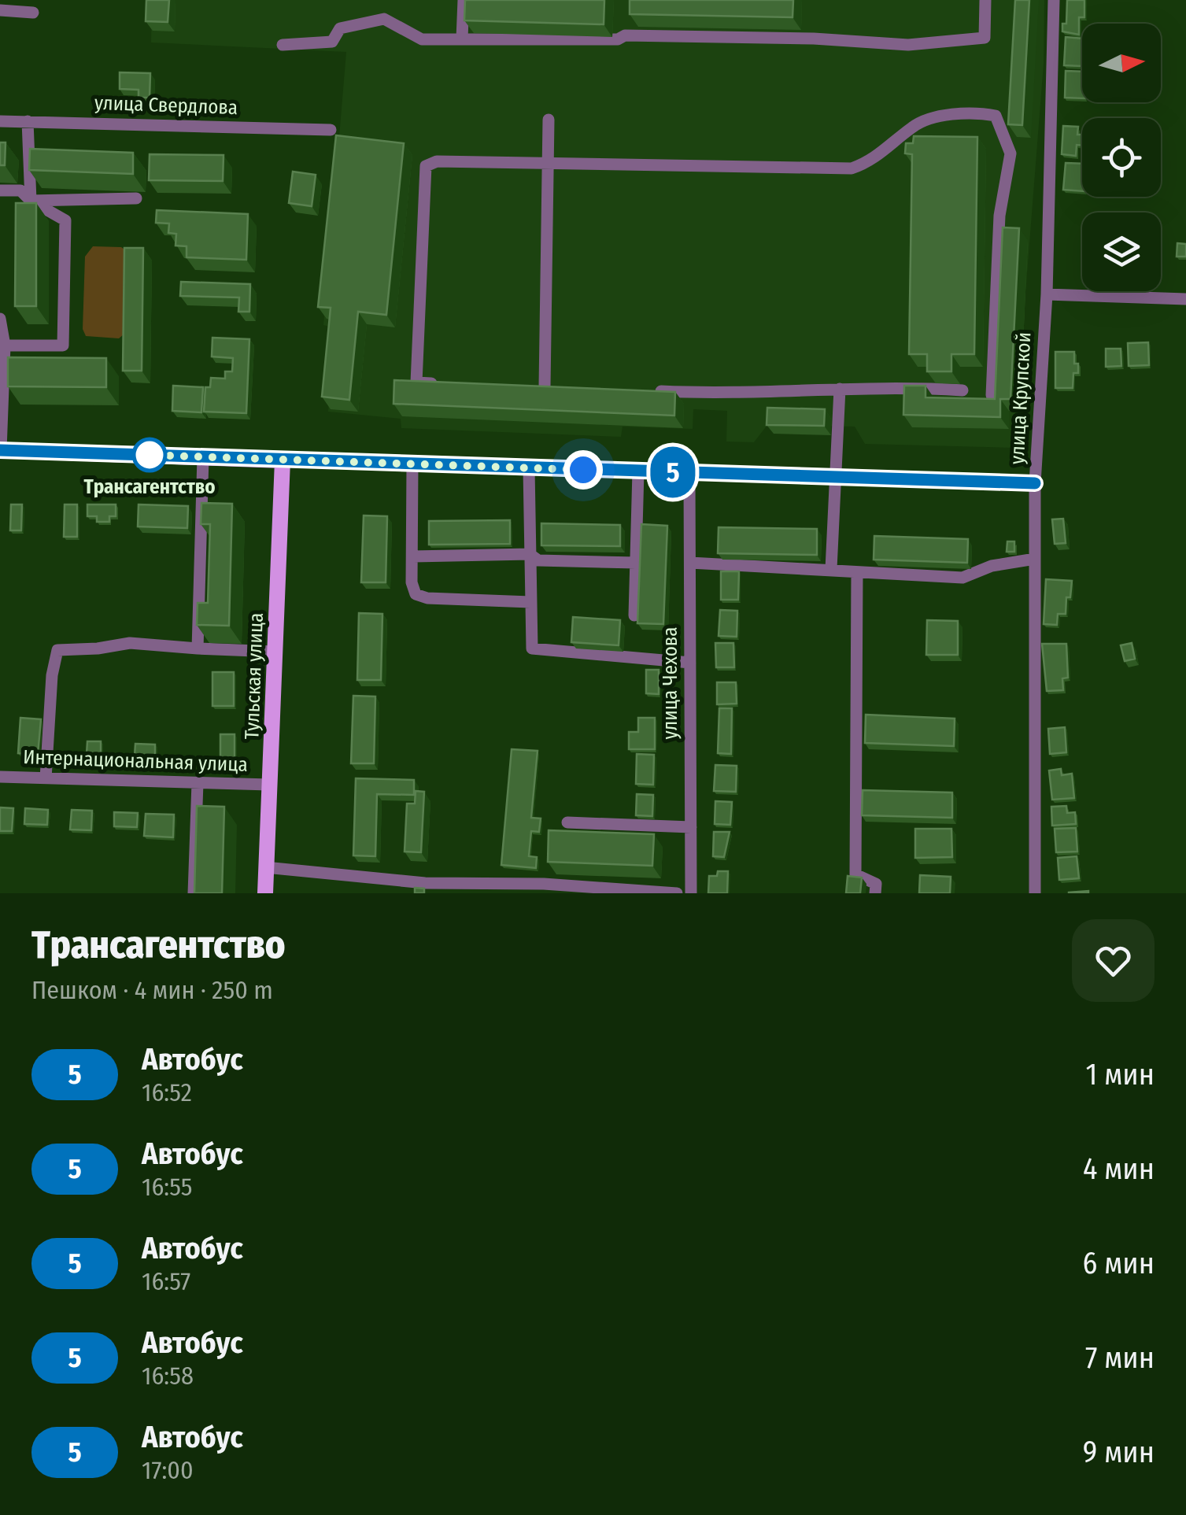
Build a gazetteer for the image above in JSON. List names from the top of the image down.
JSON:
{
  "streets": {
    "main road": ["Тульская улица"],
    "street": [
      "улица Свердлова",
      "улица Крупской",
      "улица Чехова",
      "Интернациональная улица"
    ]
  },
  "crossings": [
    ["Тульская улица", "Интернациональная улица"]
  ],
  "places": ["Трансагентство"],
  "lines": ["bus line 5"],
  "north": "right",
  "page": {
    "on_map": "5",
    "heading": ["Трансагентство", "Пешком · 4 мин · 250 m"],
    "list": [
      {
        "mark": "5",
        "name": "Автобус",
        "note": "16:52",
        "value": "1 мин"
      },
      {
        "mark": "5",
        "name": "Автобус",
        "note": "16:55",
        "value": "4 мин"
      },
      {
        "mark": "5",
        "name": "Автобус",
        "note": "16:57",
        "value": "6 мин"
      },
      {
        "mark": "5",
        "name": "Автобус",
        "note": "16:58",
        "value": "7 мин"
      },
      {
        "mark": "5",
        "name": "Автобус",
        "note": "17:00",
        "value": "9 мин"
      }
    ]
  }
}
